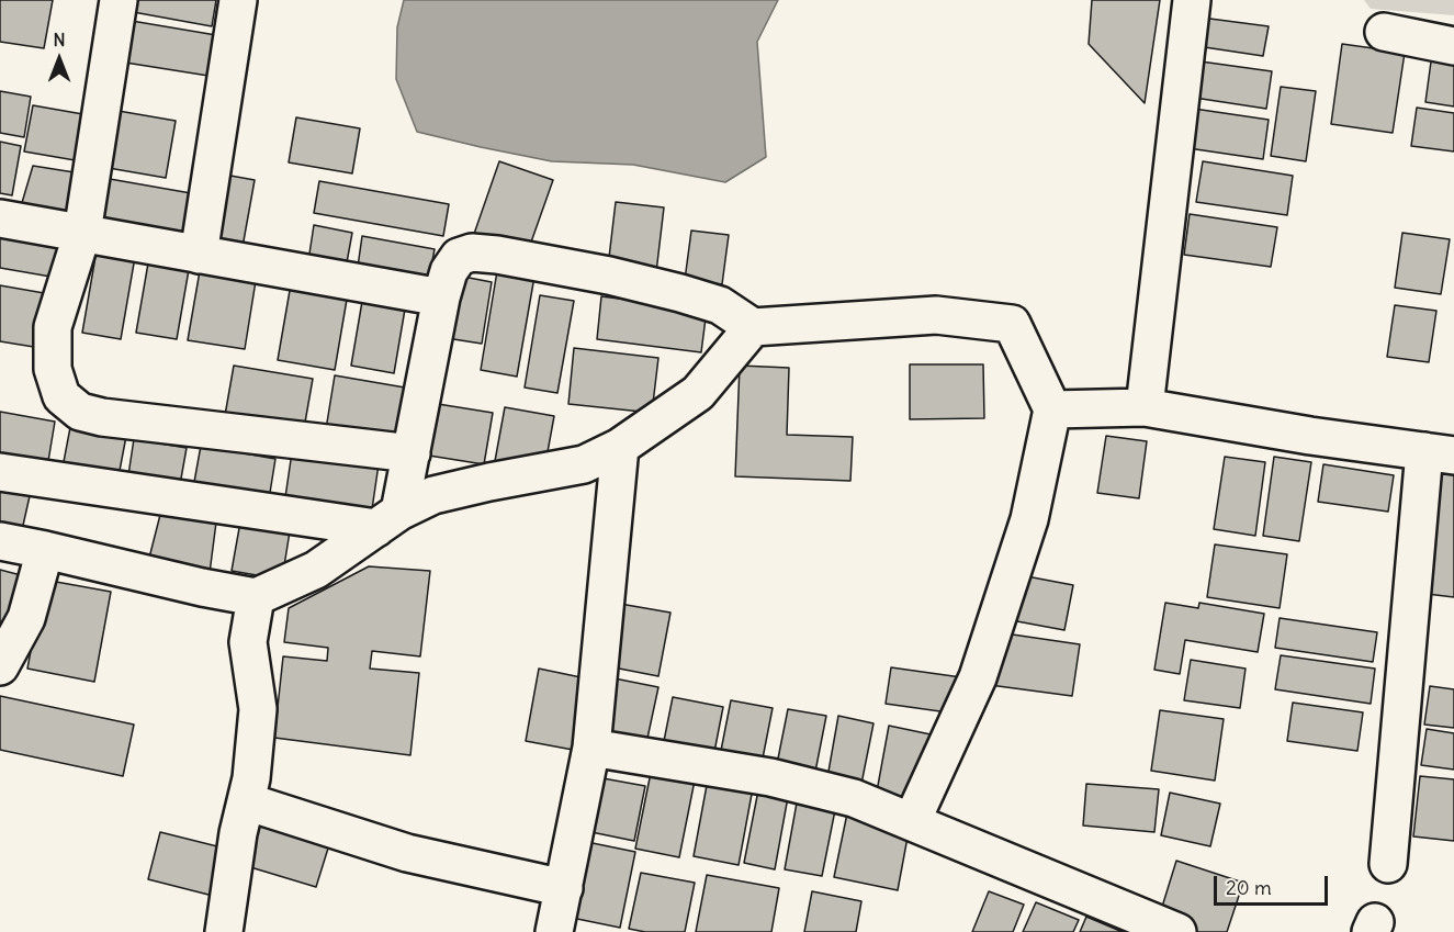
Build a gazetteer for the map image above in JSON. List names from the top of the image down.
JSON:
{
  "scale_bar": "20 m",
  "north": "top"
}
